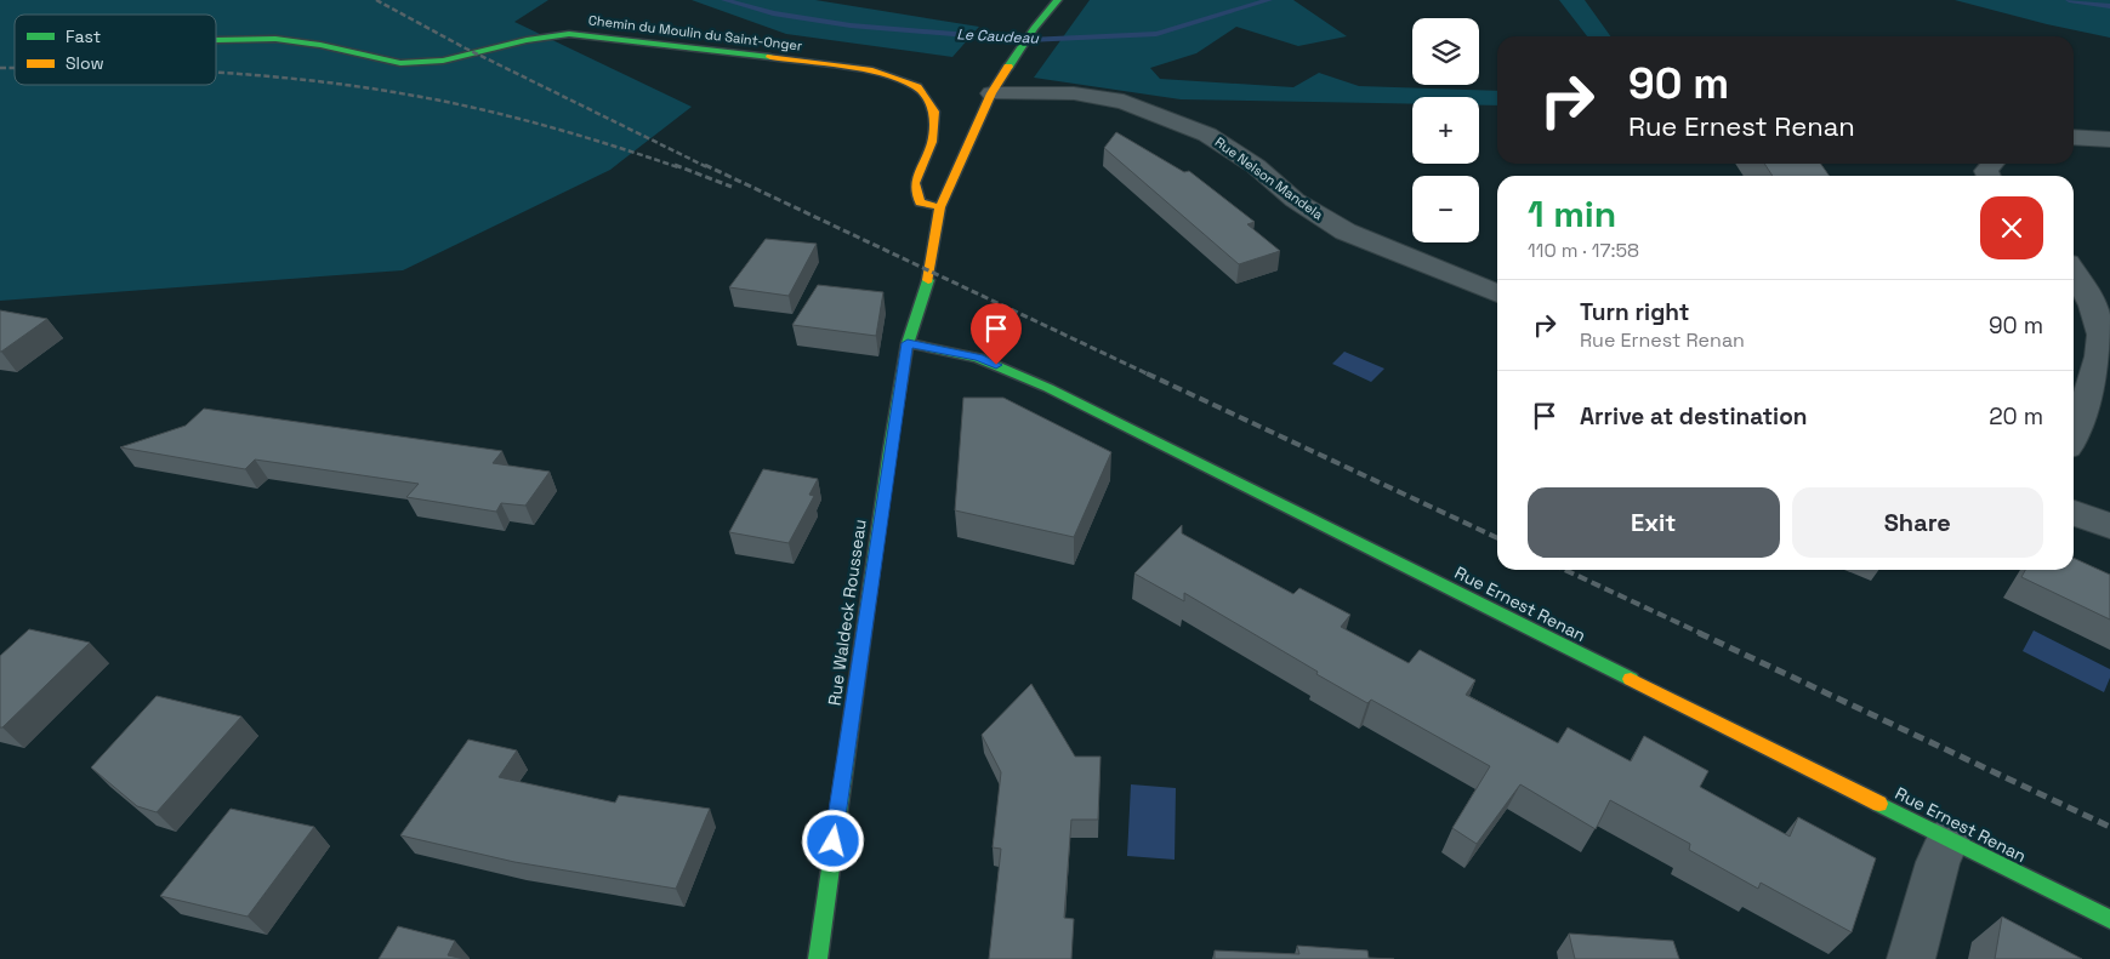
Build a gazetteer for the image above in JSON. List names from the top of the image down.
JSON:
{
  "streets": {
    "street": [
      "Chemin du Moulin du Saint-Onger",
      "Rue Nelson Mandela",
      "Rue Ernest Renan",
      "Rue Waldeck Rousseau"
    ]
  },
  "crossings": [
    ["Chemin du Moulin du Saint-Onger", "Rue Waldeck Rousseau"],
    ["Rue Nelson Mandela", "Rue Waldeck Rousseau"],
    ["Rue Ernest Renan", "Rue Waldeck Rousseau"]
  ],
  "water": ["Le Caudeau"],
  "legend": ["Fast", "Slow"],
  "page": {
    "map_buttons": ["+", "−"],
    "turn": ["90 m", "Rue Ernest Renan"],
    "heading": ["1 min", "110 m · 17:58"],
    "list": [
      {
        "name": "Turn right",
        "note": "Rue Ernest Renan",
        "value": "90 m"
      },
      {
        "name": "Arrive at destination",
        "value": "20 m"
      }
    ],
    "buttons": ["Exit", "Share"]
  }
}
